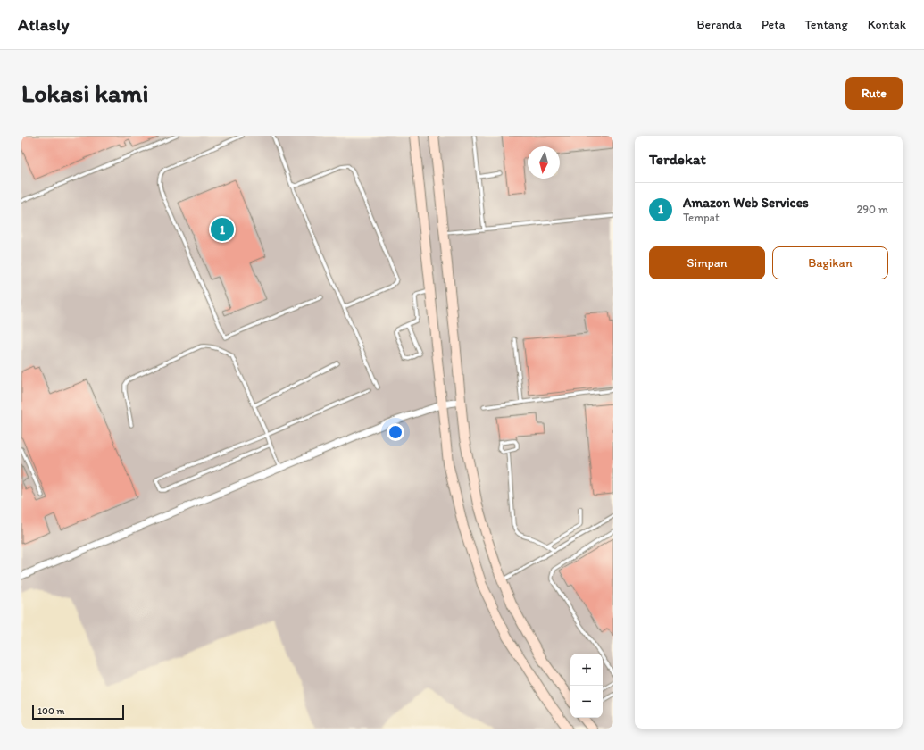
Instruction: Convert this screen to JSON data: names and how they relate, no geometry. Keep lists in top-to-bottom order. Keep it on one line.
{"scale_bar":"100 m","north":"bottom","page":{"header":"Atlasly","nav":["Beranda","Peta","Tentang","Kontak"],"buttons":["Rute",["Simpan","Bagikan"]],"title":"Lokasi kami","heading":"Terdekat","list":[{"mark":"1","name":"Amazon Web Services","note":"Tempat","value":"290 m"}],"pins":"1","map_buttons":["+","−"],"scale":"100 m"}}
